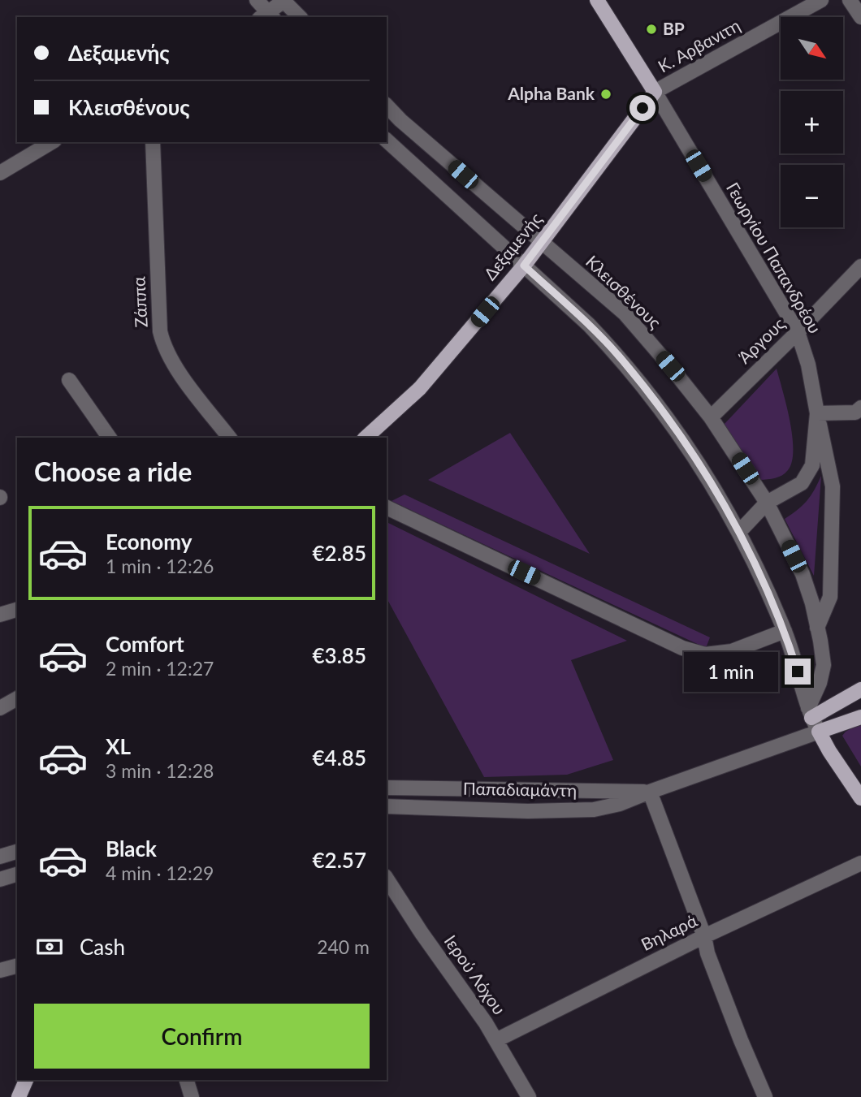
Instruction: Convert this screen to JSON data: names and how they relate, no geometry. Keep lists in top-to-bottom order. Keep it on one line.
{"streets":{"main road":["Δεξαμενής","Γεωργίου Παπανδρέου","Παπαδιαμάντη"],"street":["Κ. Αρβανιτη","Κλεισθένους","Ζάππα","Άργους","Βηλαρά","Ιερού Λόχου"]},"crossings":[["Κ. Αρβανιτη","Δεξαμενής"],["Κ. Αρβανιτη","Γεωργίου Παπανδρέου"],["Δεξαμενής","Γεωργίου Παπανδρέου"],["Δεξαμενής","Κλεισθένους"],["Γεωργίου Παπανδρέου","Κλεισθένους"],["Γεωργίου Παπανδρέου","Άργους"],["Κλεισθένους","Άργους"],["Βηλαρά","Ιερού Λόχου"]],"places":["BP","Alpha Bank"],"north":"bottom right","page":{"map_buttons":["+","−"],"banner":["Δεξαμενής","Κλεισθένους"],"heading":"Choose a ride","list":[{"name":"Economy","note":"1 min · 12:26","value":"€2.85"},{"name":"Comfort","note":"2 min · 12:27","value":"€3.85"},{"name":"XL","note":"3 min · 12:28","value":"€4.85"},{"name":"Black","note":"4 min · 12:29","value":"€2.57"}],"bubble":"1 min","pay":["Cash","240 m"],"buttons":"Confirm"}}
